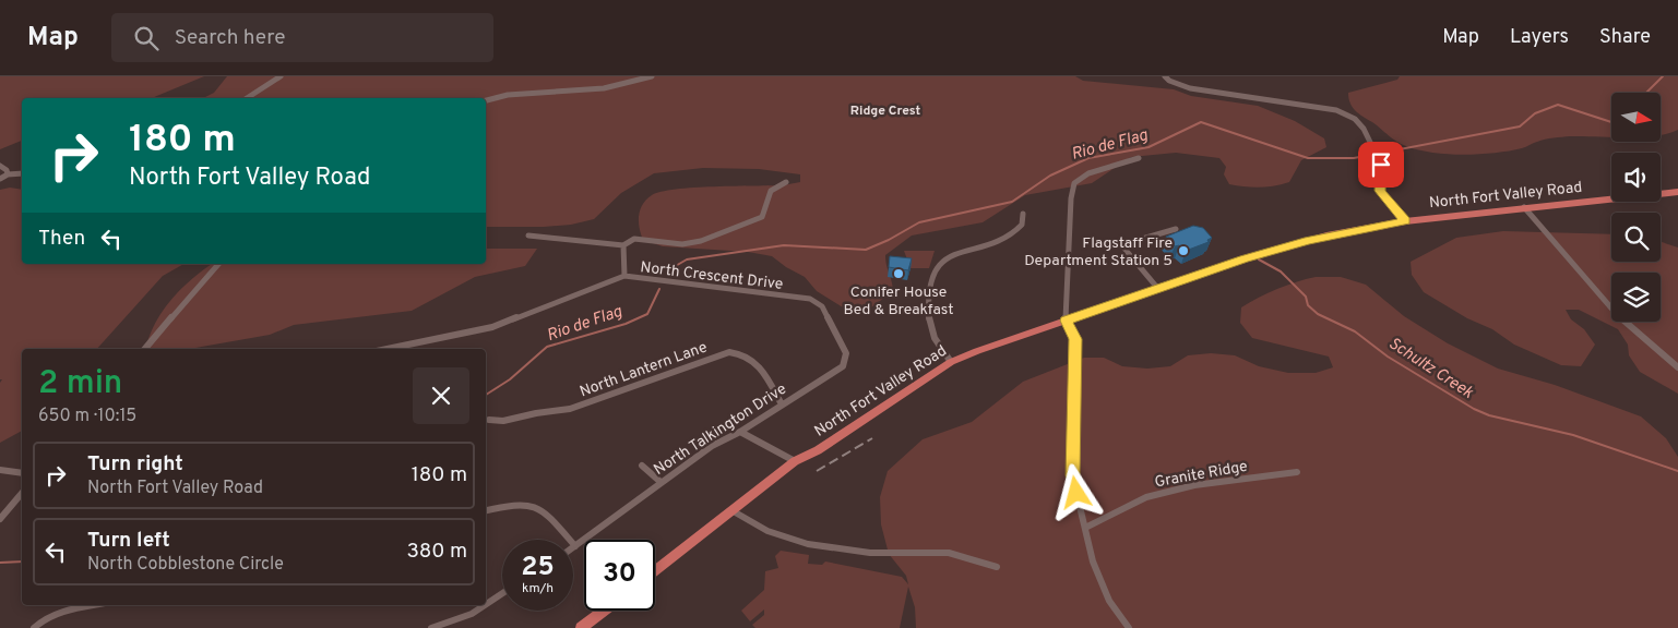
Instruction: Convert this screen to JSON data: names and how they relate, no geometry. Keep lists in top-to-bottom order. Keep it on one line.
{"streets":{"main road":["North Fort Valley Road"],"street":["North Crescent Drive","North Lantern Lane","North Talkington Drive","Granite Ridge"]},"crossings":[["North Crescent Drive","North Talkington Drive"],["North Lantern Lane","North Talkington Drive"]],"districts":["Ridge Crest"],"water":["Rio de Flag","Schultz Creek"],"places":["Flagstaff Fire Department Station 5","Conifer House Bed & Breakfast"],"north":"right","page":{"header":"Map","search":"Search here","nav":["Map","Layers","Share"],"turn":["180 m","North Fort Valley Road"],"then":"Then","heading":["2 min","650 m · 10:15"],"list":[{"name":"Turn right","note":"North Fort Valley Road","value":"180 m"},{"name":"Turn left","note":"North Cobblestone Circle","value":"380 m"}],"speed":"25 km/h","limit":"30"}}
